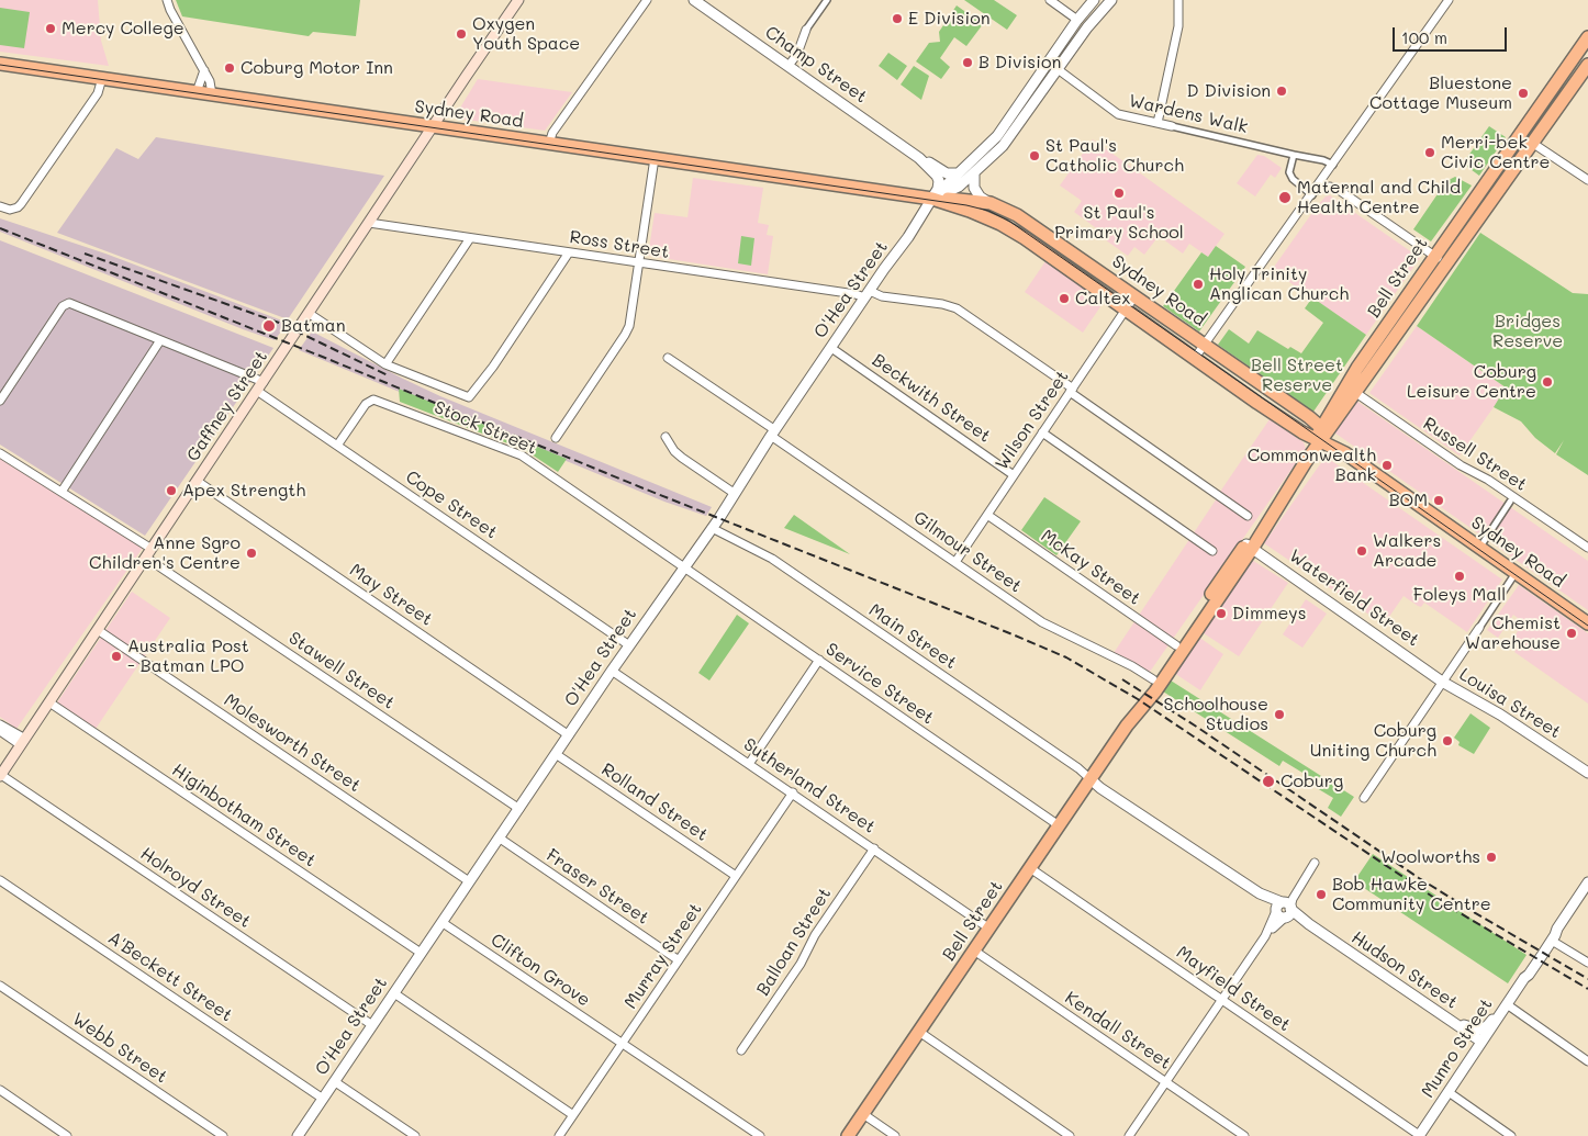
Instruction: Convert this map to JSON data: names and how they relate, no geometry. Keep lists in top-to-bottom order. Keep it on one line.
{"streets":{"highway":["Sydney Road","Bell Street"],"main road":["Gaffney Street"],"street":["Champ Street","Wardens Walk","Ross Street","O'Hea Street","Beckwith Street","Wilson Street","Stock Street","Russell Street","Cope Street","Gilmour Street","McKay Street","May Street","Waterfield Street","Main Street","Stawell Street","Service Street","Louisa Street","Molesworth Street","Sutherland Street","Rolland Street","Higinbotham Street","Fraser Street","Holroyd Street","Balloan Street","Murray Street","Clifton Grove","Hudson Street","A'Beckett Street","Mayfield Street","Kendall Street","Webb Street","Munro Street"]},"crossings":[["Champ Street","Sydney Road"],["Champ Street","O'Hea Street"],["Sydney Road","Bell Street"],["Sydney Road","O'Hea Street"],["Sydney Road","Gaffney Street"],["Sydney Road","Wilson Street"],["Ross Street","O'Hea Street"],["Ross Street","Gaffney Street"],["Ross Street","Wilson Street"],["Bell Street","Russell Street"],["Bell Street","Gilmour Street"],["Bell Street","McKay Street"],["Bell Street","Waterfield Street"],["Bell Street","Main Street"],["Bell Street","Service Street"],["Bell Street","Sutherland Street"],["Bell Street","Hudson Street"],["Bell Street","Mayfield Street"],["Bell Street","Kendall Street"],["O'Hea Street","Beckwith Street"],["O'Hea Street","Stock Street"],["O'Hea Street","Cope Street"],["O'Hea Street","Gilmour Street"],["O'Hea Street","May Street"],["O'Hea Street","Main Street"],["O'Hea Street","Stawell Street"],["O'Hea Street","Service Street"],["O'Hea Street","Molesworth Street"],["O'Hea Street","Sutherland Street"],["O'Hea Street","Rolland Street"],["O'Hea Street","Higinbotham Street"],["O'Hea Street","Fraser Street"],["O'Hea Street","Holroyd Street"],["O'Hea Street","Clifton Grove"],["O'Hea Street","A'Beckett Street"],["Beckwith Street","Wilson Street"],["Gaffney Street","Cope Street"],["Gaffney Street","May Street"],["Gaffney Street","Stawell Street"],["Gaffney Street","Molesworth Street"],["Gaffney Street","Higinbotham Street"],["Gaffney Street","Holroyd Street"],["Wilson Street","Gilmour Street"],["Wilson Street","McKay Street"],["Stock Street","Cope Street"],["Stock Street","Service Street"],["Waterfield Street","Louisa Street"],["Main Street","Hudson Street"],["Sutherland Street","Balloan Street"],["Sutherland Street","Murray Street"],["Rolland Street","Murray Street"],["Fraser Street","Murray Street"],["Murray Street","Clifton Grove"],["Hudson Street","Munro Street"],["Mayfield Street","Munro Street"]],"parks":["Bridges Reserve","Bell Street Reserve"],"places":["E Division","Mercy College","Oxygen Youth Space","B Division","Coburg Motor Inn","D Division","Bluestone Cottage Museum","Merri-bek Civic Centre","St Paul's Catholic Church","St Paul's Primary School","Maternal and Child Health Centre","Holy Trinity Anglican Church","Caltex","Batman","Coburg Leisure Centre","Commonwealth Bank","Apex Strength","BOM","Walkers Arcade","Anne Sgro Children's Centre","Foleys Mall","Dimmeys","Chemist Warehouse","Australia Post - Batman LPO","Schoolhouse Studios","Coburg Uniting Church","Coburg","Woolworths","Bob Hawke Community Centre"],"scale_bar":"100 m"}
